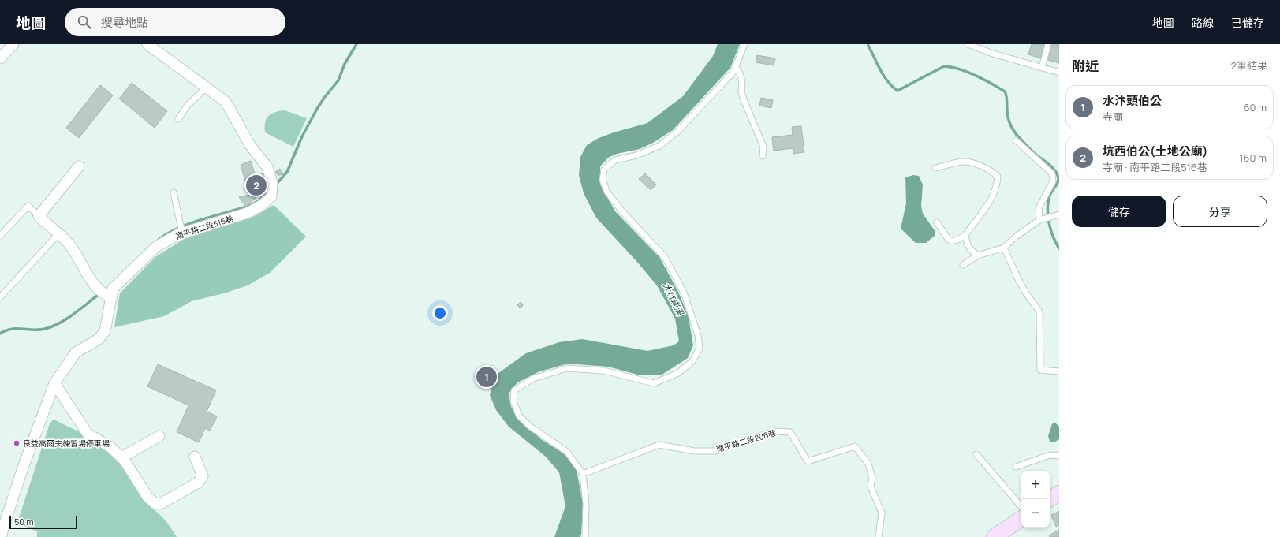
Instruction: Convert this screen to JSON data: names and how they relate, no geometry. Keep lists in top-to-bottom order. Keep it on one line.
{"streets":{"street":["南平路二段516巷"],"lane":["南平路二段206巷"]},"water":["大坑崁溪"],"places":["良益高爾夫練習場停車場"],"scale_bar":"50 m","page":{"header":"地圖","search":"搜尋地點","nav":["地圖","路線","已儲存"],"heading":["附近","2筆結果"],"list":[{"mark":"1","name":"水汴頭伯公","note":"寺廟","value":"60 m"},{"mark":"2","name":"坑西伯公(土地公廟)","note":"寺廟 · 南平路二段516巷","value":"160 m"}],"pins":["2","1"],"buttons":["儲存","分享"],"map_buttons":["+","−"],"scale":"50 m"}}
